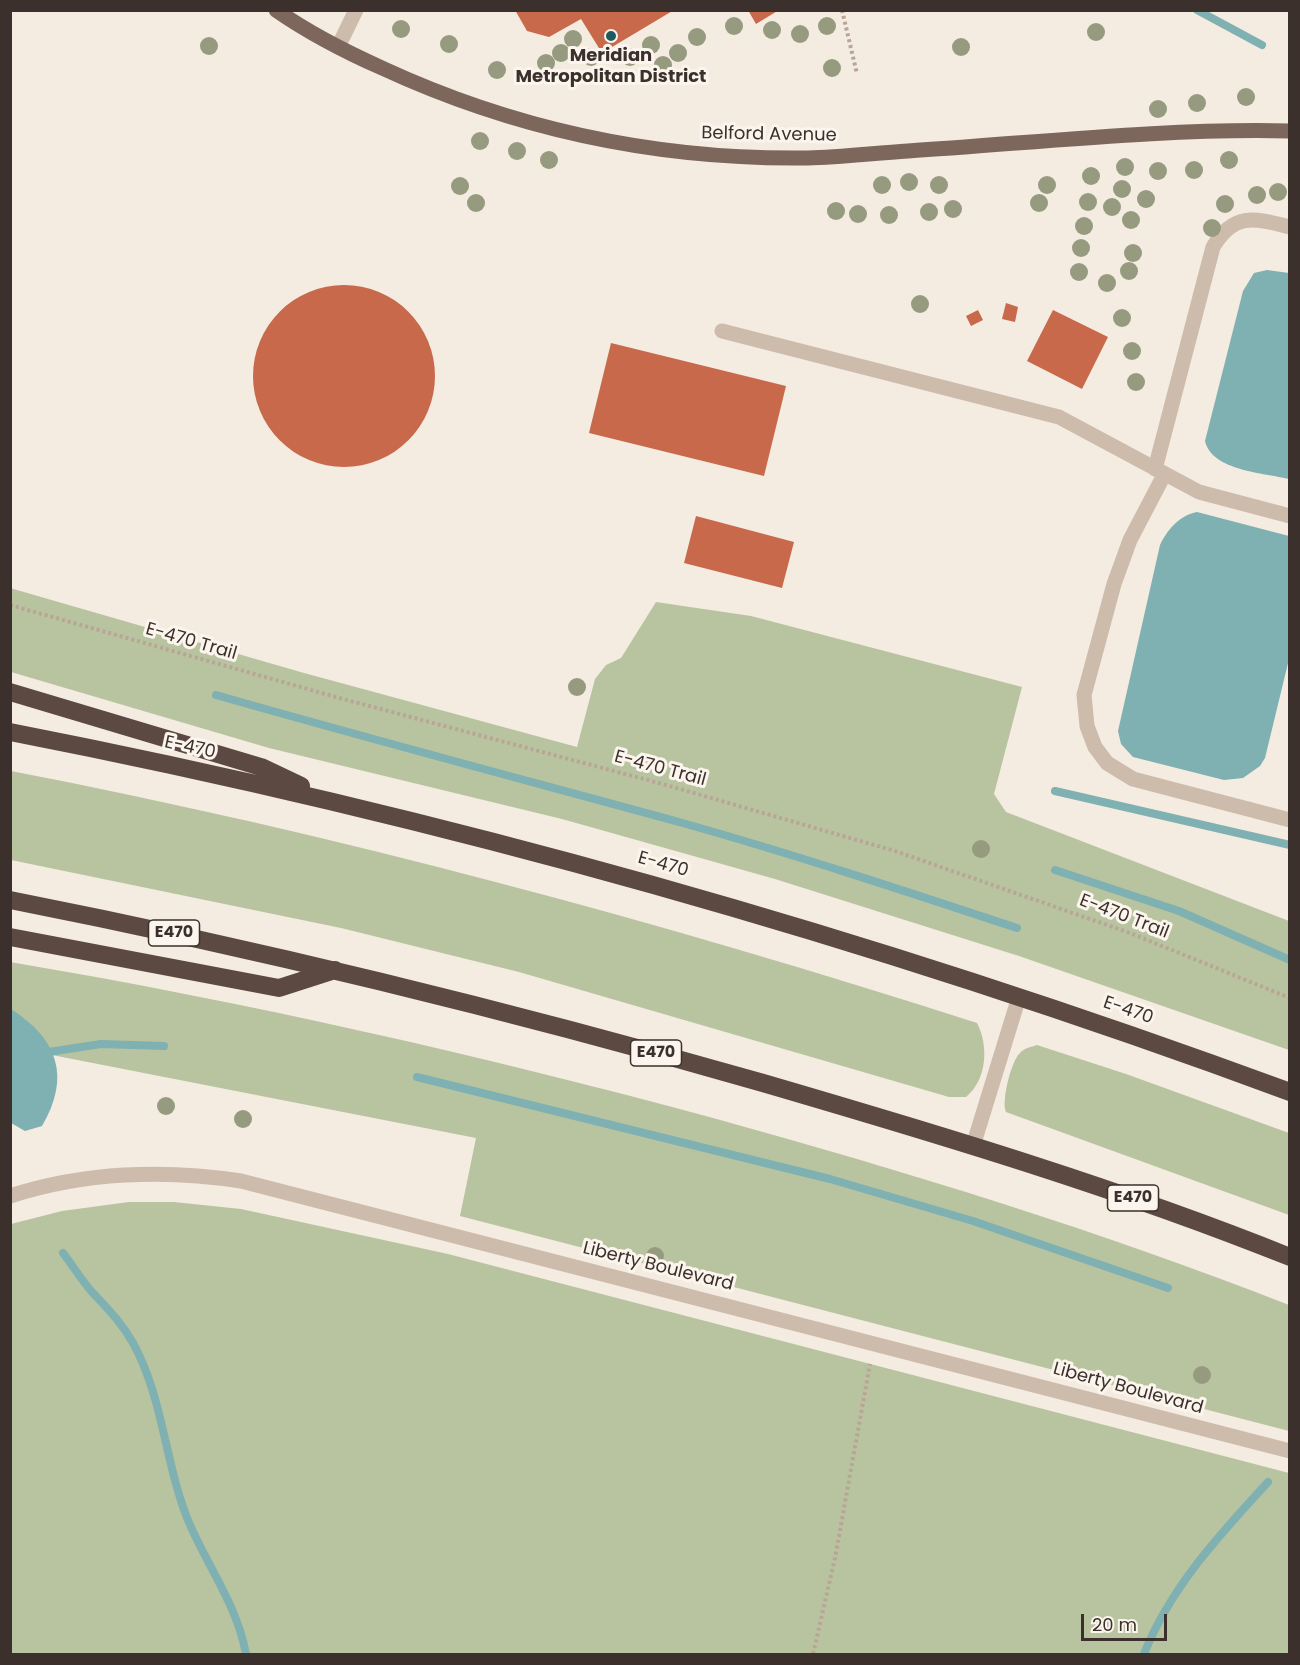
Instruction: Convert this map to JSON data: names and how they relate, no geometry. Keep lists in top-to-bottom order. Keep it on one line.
{"streets":{"highway":["E-470","E470"],"main road":["Belford Avenue"],"street":["Liberty Boulevard"],"path":["E-470 Trail"]},"places":["Meridian Metropolitan District"],"scale_bar":"20 m"}
